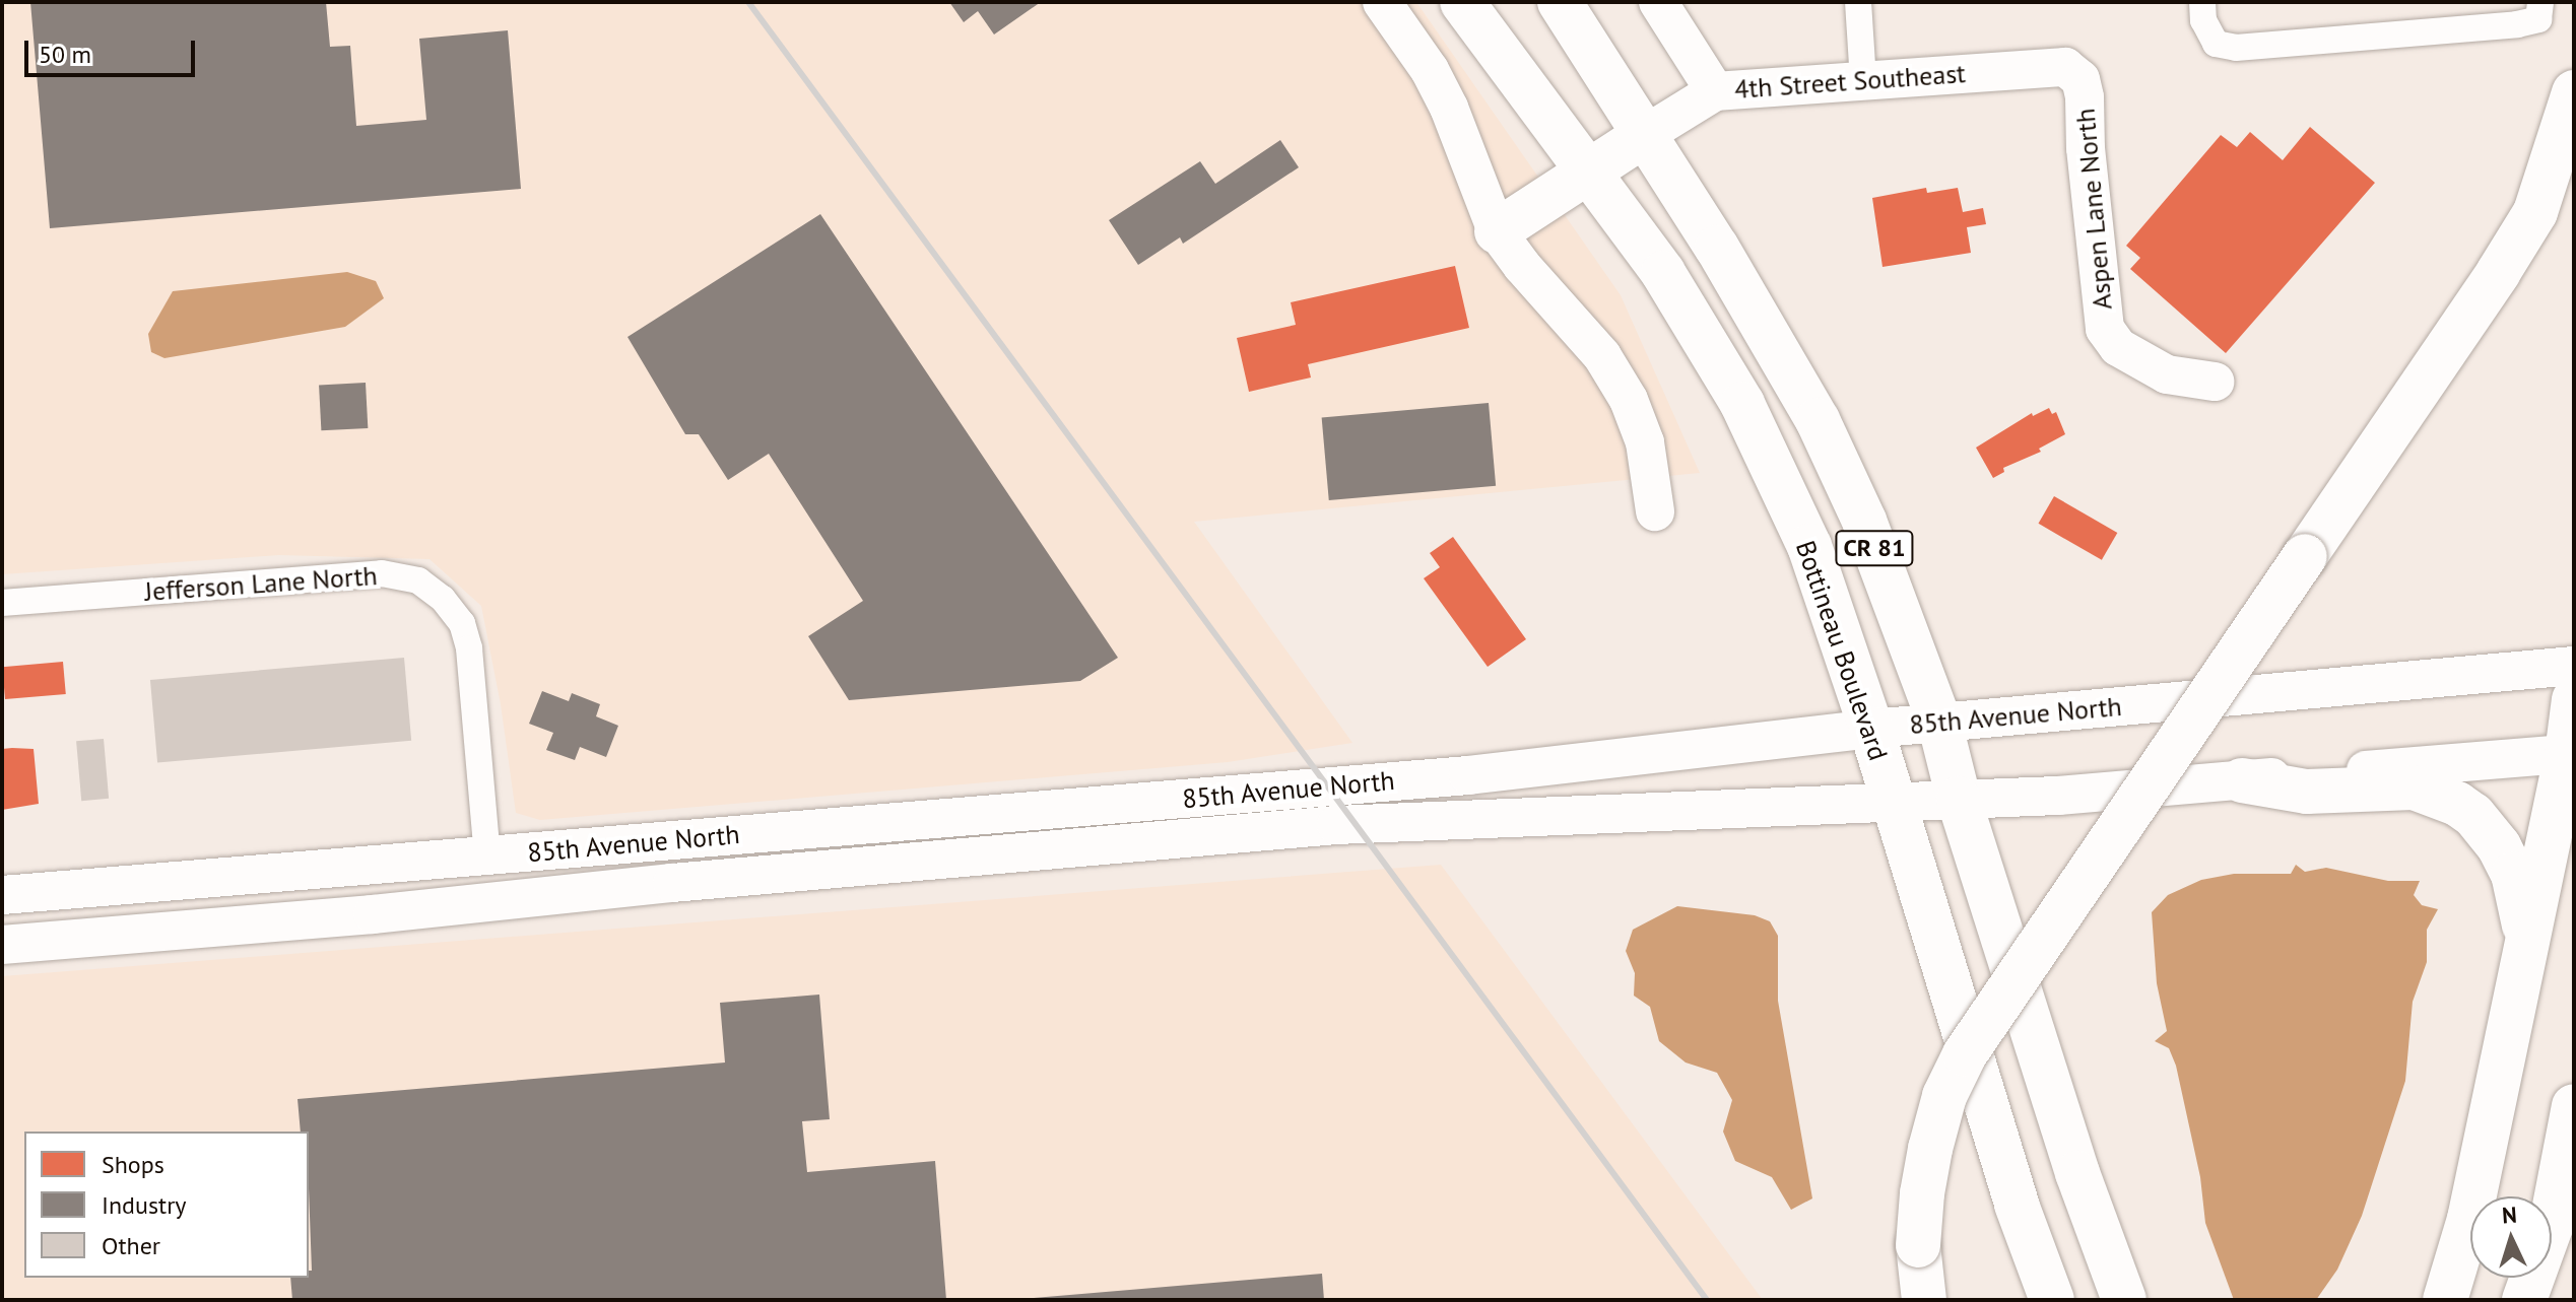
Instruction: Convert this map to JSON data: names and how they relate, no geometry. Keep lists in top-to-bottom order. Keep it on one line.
{"streets":{"highway":["CR 81","Bottineau Boulevard"],"main road":["4th Street Southeast","Aspen Lane North","85th Avenue North"],"street":["Jefferson Lane North"]},"crossings":[["4th Street Southeast","Aspen Lane North"],["4th Street Southeast","CR 81"],["CR 81","85th Avenue North"],["Jefferson Lane North","85th Avenue North"],["Bottineau Boulevard","85th Avenue North"]],"legend":["Shops","Industry","Other"],"scale_bar":"50 m","north":"top"}
